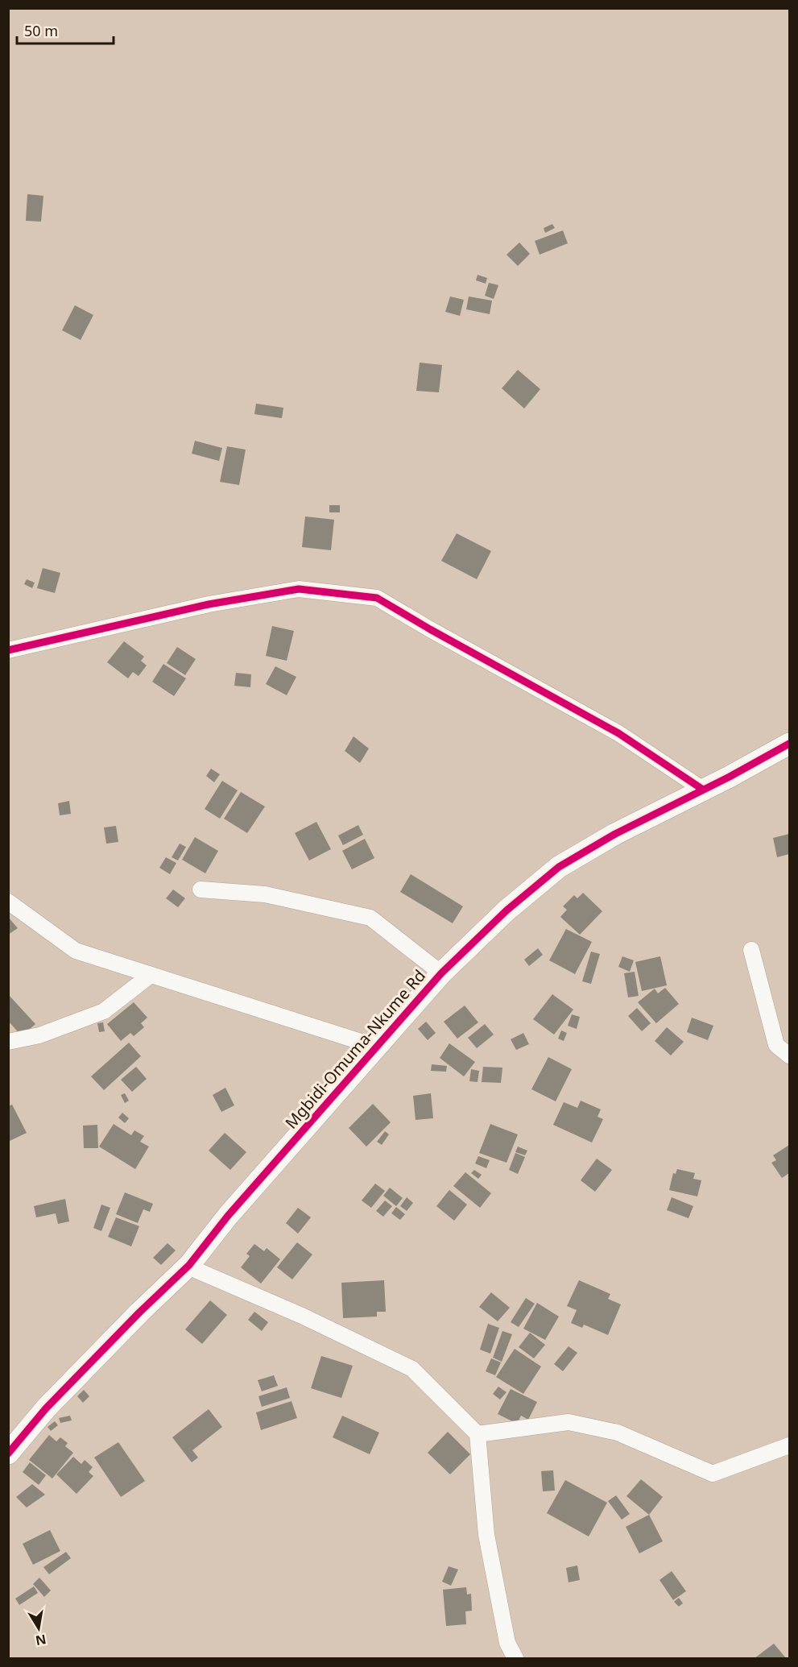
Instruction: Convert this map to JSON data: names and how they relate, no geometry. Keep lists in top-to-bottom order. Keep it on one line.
{"streets":{"street":["Mgbidi-Omuma-Nkume Rd"]},"scale_bar":"50 m","north":"bottom"}
